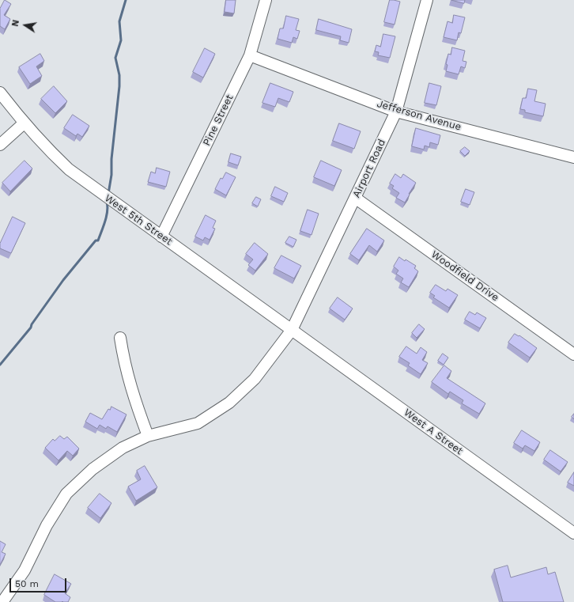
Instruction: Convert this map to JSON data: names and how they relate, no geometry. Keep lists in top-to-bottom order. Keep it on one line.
{"streets":{"street":["Jefferson Avenue","Pine Street","Airport Road","West 5th Street","Woodfield Drive","West A Street"]},"crossings":[["Jefferson Avenue","Pine Street"],["Jefferson Avenue","Airport Road"],["Pine Street","West 5th Street"],["Airport Road","West 5th Street"],["Airport Road","Woodfield Drive"],["Airport Road","West A Street"],["West 5th Street","West A Street"]],"scale_bar":"50 m","north":"left"}
